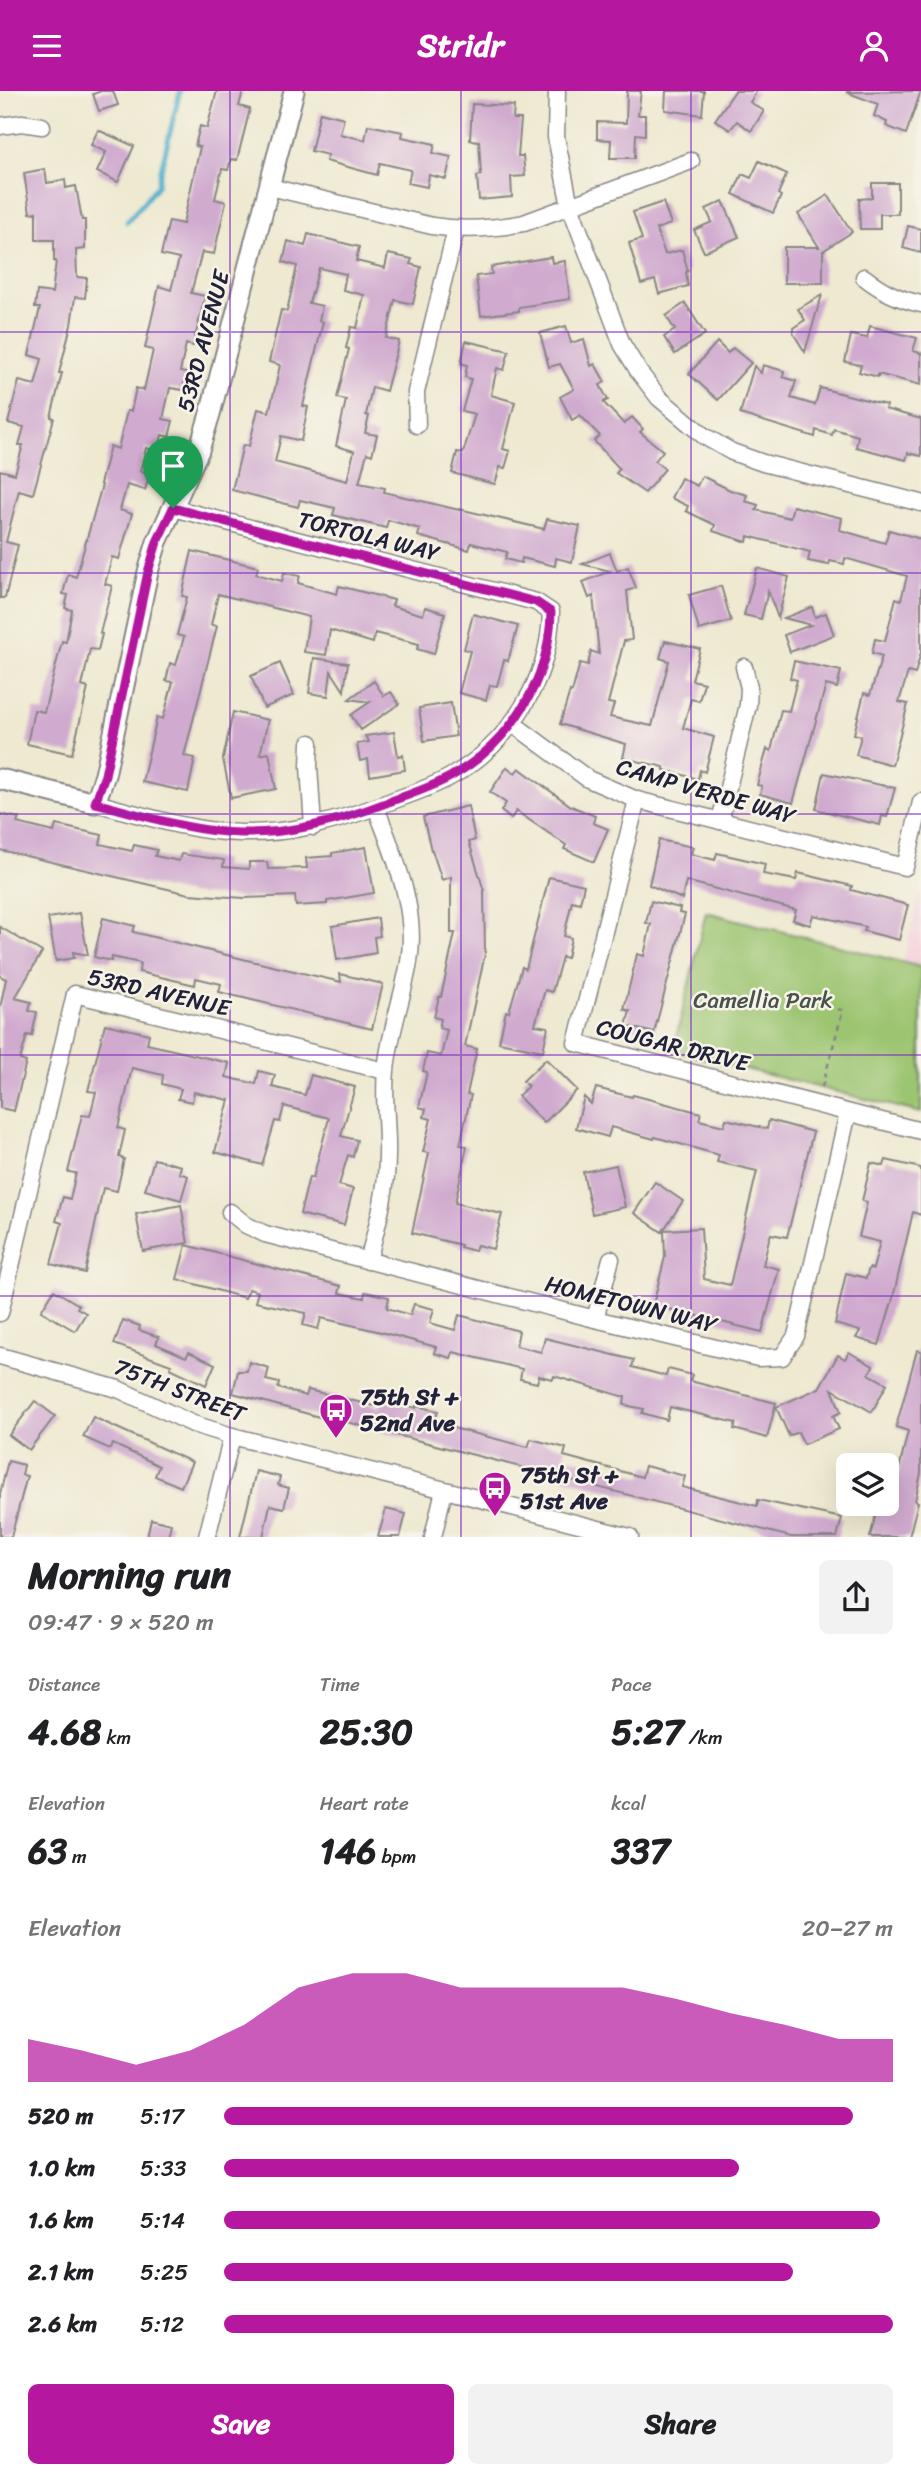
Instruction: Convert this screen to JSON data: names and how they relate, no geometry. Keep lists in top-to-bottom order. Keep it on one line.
{"streets":{"street":["53RD AVENUE","TORTOLA WAY","CAMP VERDE WAY","COUGAR DRIVE","HOMETOWN WAY","75TH STREET"]},"crossings":[["53RD AVENUE","TORTOLA WAY"],["TORTOLA WAY","CAMP VERDE WAY"],["CAMP VERDE WAY","COUGAR DRIVE"],["COUGAR DRIVE","HOMETOWN WAY"]],"parks":["Camellia Park"],"places":{"bus stop":["75th St + 52nd Ave","75th St + 51st Ave"]},"page":{"header":"Stridr","heading":["Morning run","09:47 · 9 × 520 m"],"stats":[["Distance","4.68 km"],["Time","25:30"],["Pace","5:27 /km"],["Elevation","63 m"],["Heart rate","146 bpm"],["kcal","337"]],"chart":["Elevation","20–27 m"],"list":[{"name":"520 m","note":"5:17"},{"name":"1.0 km","note":"5:33"},{"name":"1.6 km","note":"5:14"},{"name":"2.1 km","note":"5:25"},{"name":"2.6 km","note":"5:12"}],"buttons":["Save","Share"]}}
